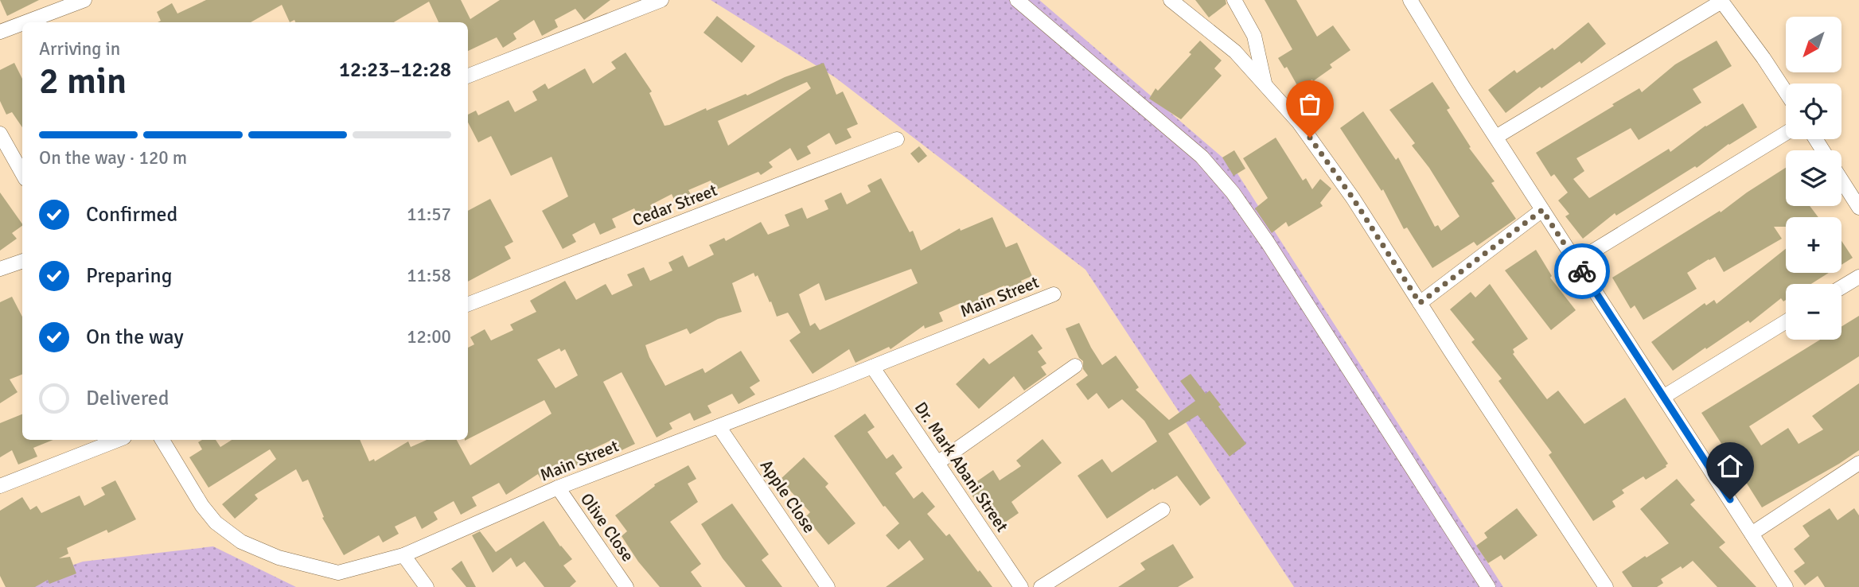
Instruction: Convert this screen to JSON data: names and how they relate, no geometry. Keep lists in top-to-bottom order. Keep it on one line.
{"streets":{"street":["Cedar Street","Main Street","Dr. Mark Abani Street","Apple Close","Olive Close"]},"crossings":[["Main Street","Dr. Mark Abani Street"],["Main Street","Apple Close"],["Main Street","Olive Close"]],"north":"bottom left","page":{"map_buttons":["+","−"],"heading":["2 min","Arriving in","12:23–12:28"],"bar":"On the way · 120 m","list":[["Confirmed","11:57"],["Preparing","11:58"],["On the way","12:00"],"Delivered"]}}
